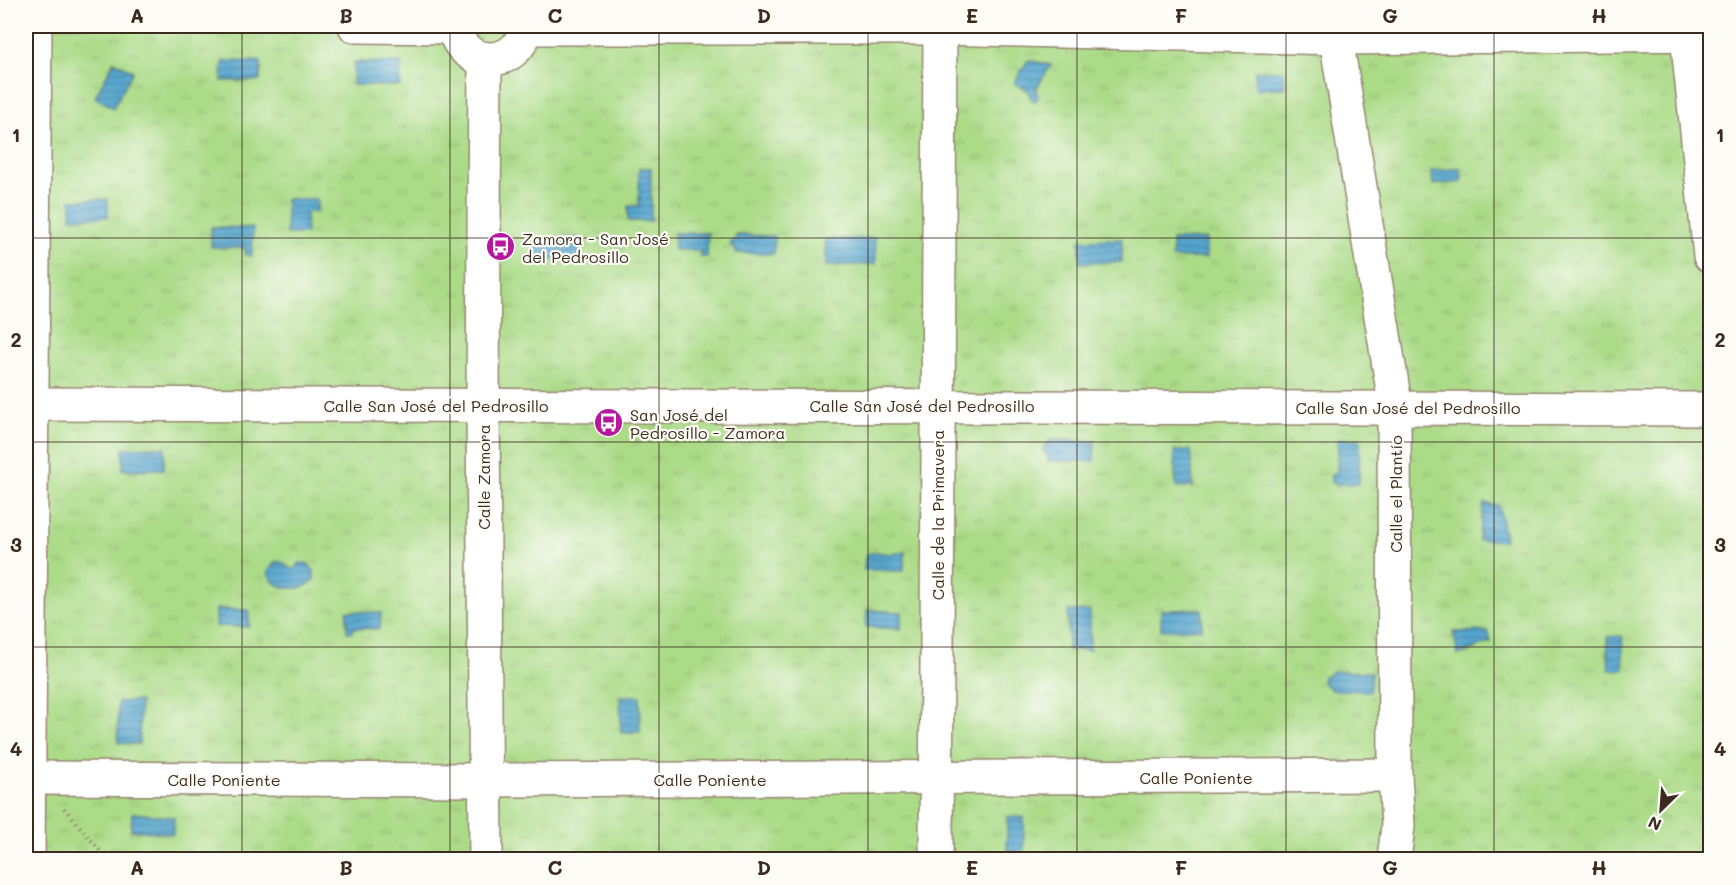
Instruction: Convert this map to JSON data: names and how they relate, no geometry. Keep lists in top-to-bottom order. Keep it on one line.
{"streets":{"street":["Calle San José del Pedrosillo","Calle Zamora","Calle el Plantío","Calle de la Primavera","Calle Poniente"]},"crossings":[["Calle San José del Pedrosillo","Calle Zamora"],["Calle San José del Pedrosillo","Calle el Plantío"],["Calle San José del Pedrosillo","Calle de la Primavera"],["Calle Zamora","Calle Poniente"],["Calle el Plantío","Calle Poniente"],["Calle de la Primavera","Calle Poniente"]],"places":{"bus stop":["Zamora - San José del Pedrosillo","San José del Pedrosillo - Zamora"]},"north":"bottom left","grid":{"columns":["A","B","C","D","E","F","G","H"],"rows":["1","2","3","4"]}}
